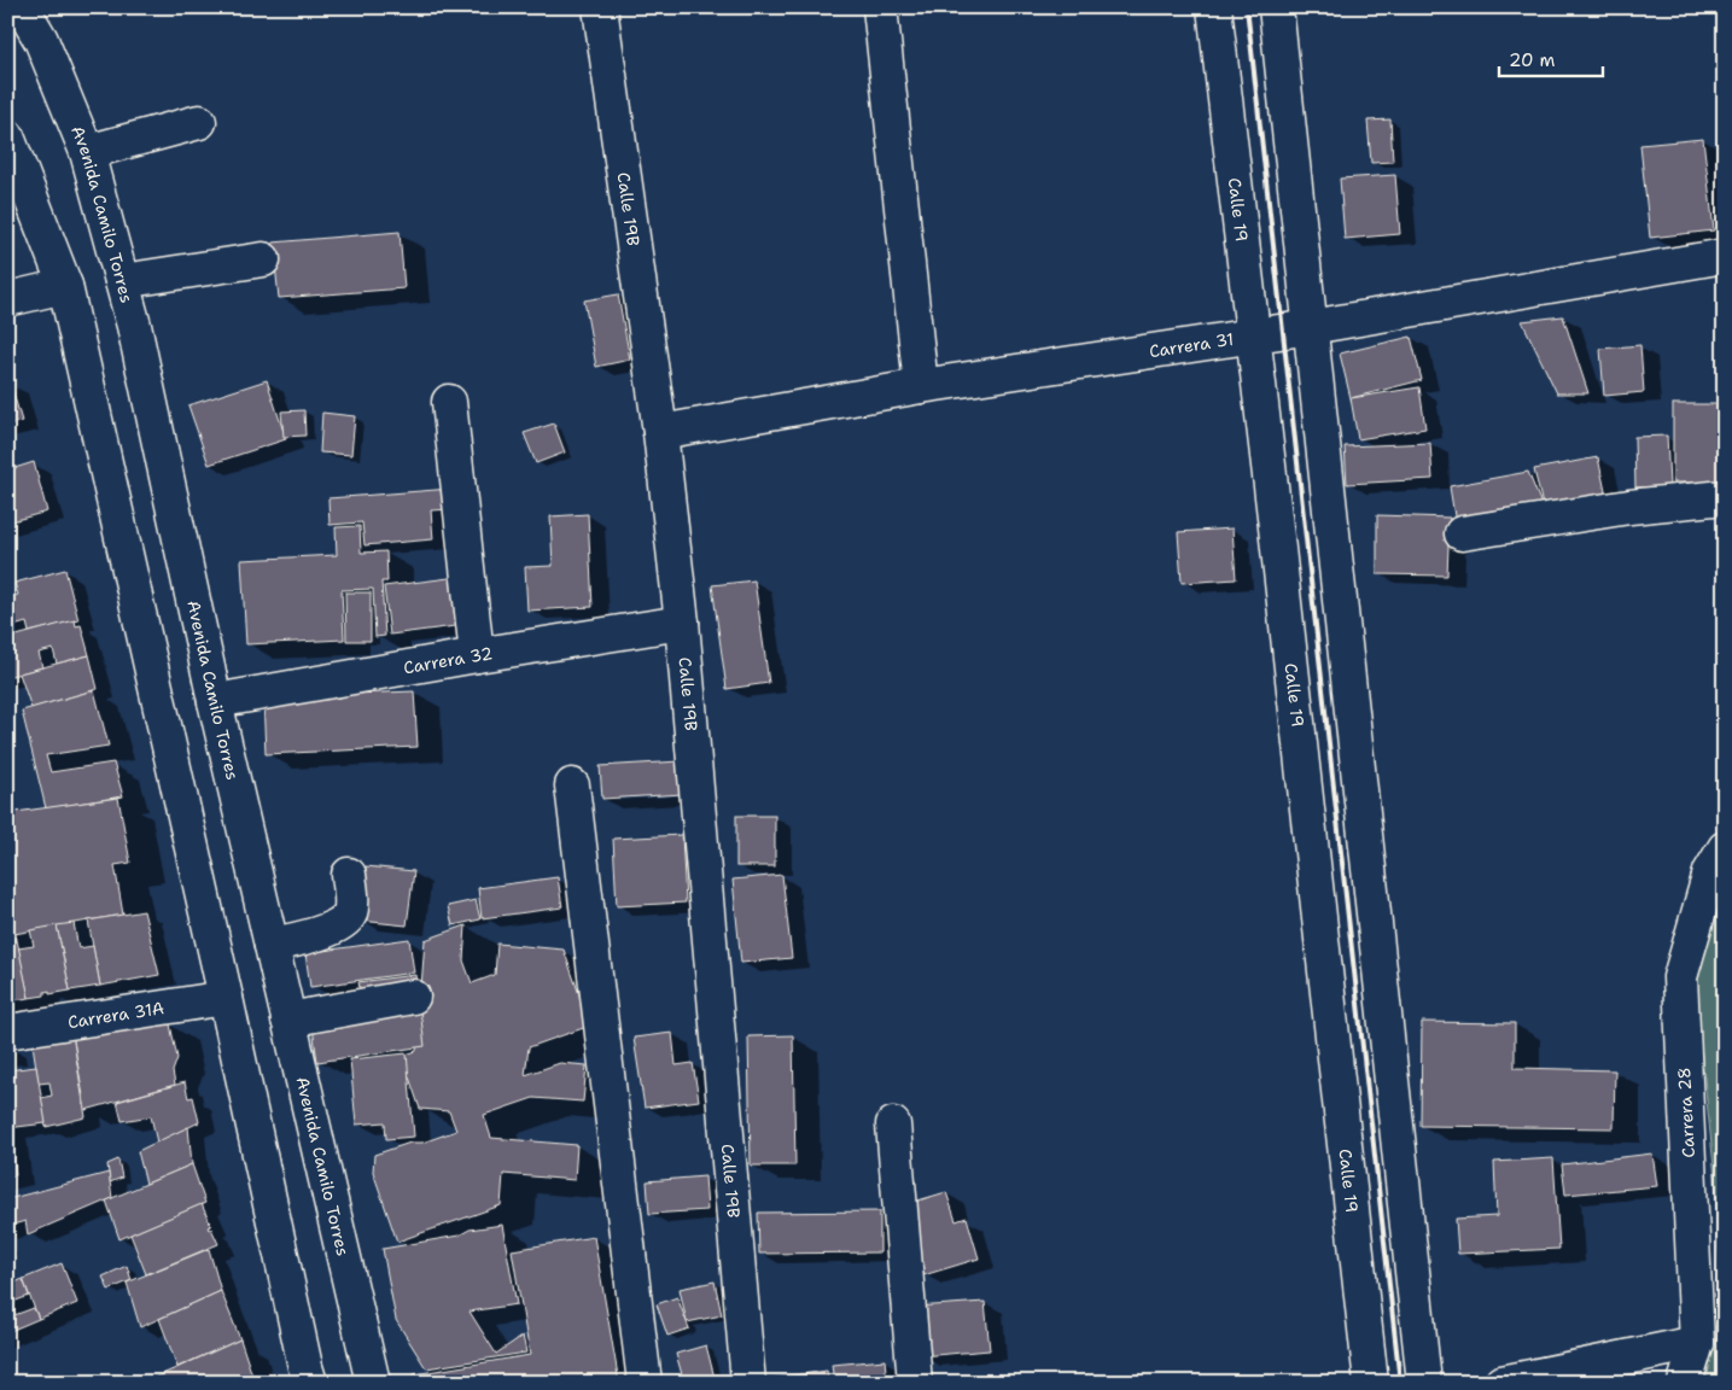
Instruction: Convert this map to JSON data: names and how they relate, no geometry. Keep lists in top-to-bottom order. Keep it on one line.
{"streets":{"street":["Calle 19B","Calle 19","Avenida Camilo Torres","Carrera 31","Carrera 32","Carrera 31A","Carrera 28"]},"crossings":[["Calle 19B","Carrera 31"],["Calle 19B","Carrera 32"],["Calle 19","Carrera 31"],["Avenida Camilo Torres","Carrera 32"]],"scale_bar":"20 m"}
